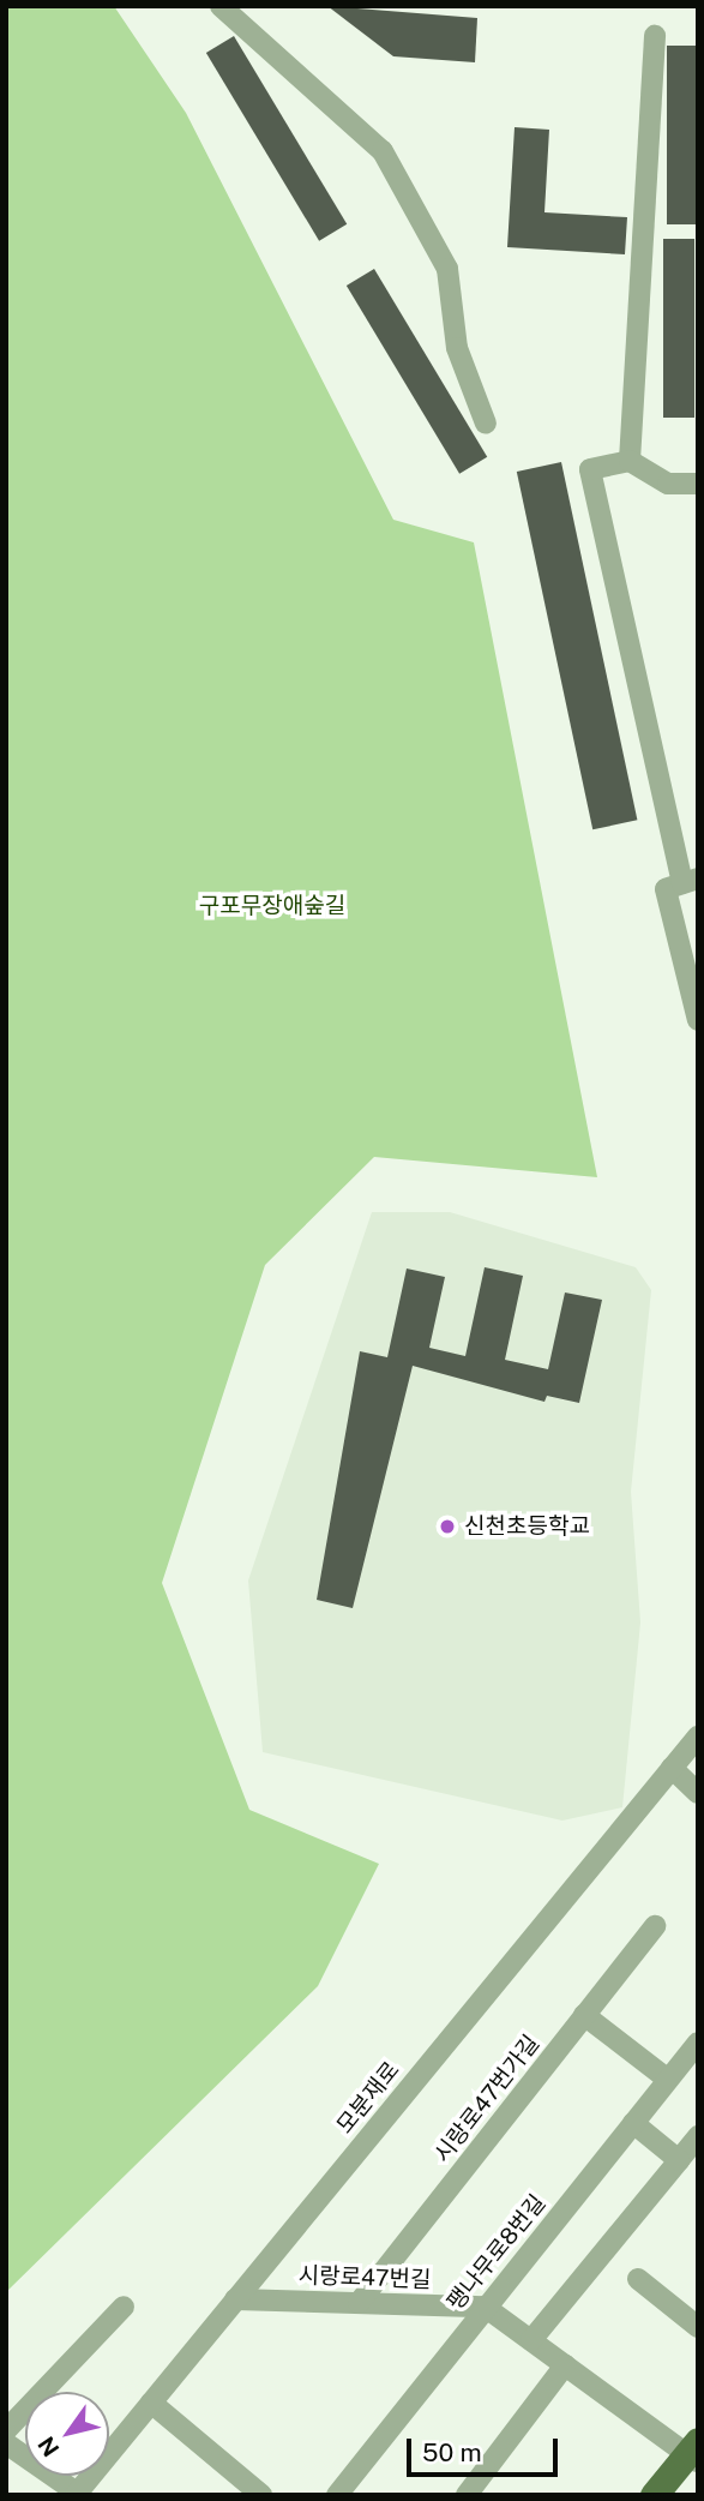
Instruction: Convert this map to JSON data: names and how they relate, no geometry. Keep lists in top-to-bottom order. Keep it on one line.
{"streets":{"street":["모분재로","시랑로47번가길","팽나무로8번길","시랑로47번길"]},"crossings":[["모분재로","시랑로47번길"],["시랑로47번가길","시랑로47번길"],["팽나무로8번길","시랑로47번길"]],"parks":["구포무장애숲길"],"places":["신천초등학교"],"scale_bar":"50 m","north":"bottom left"}
